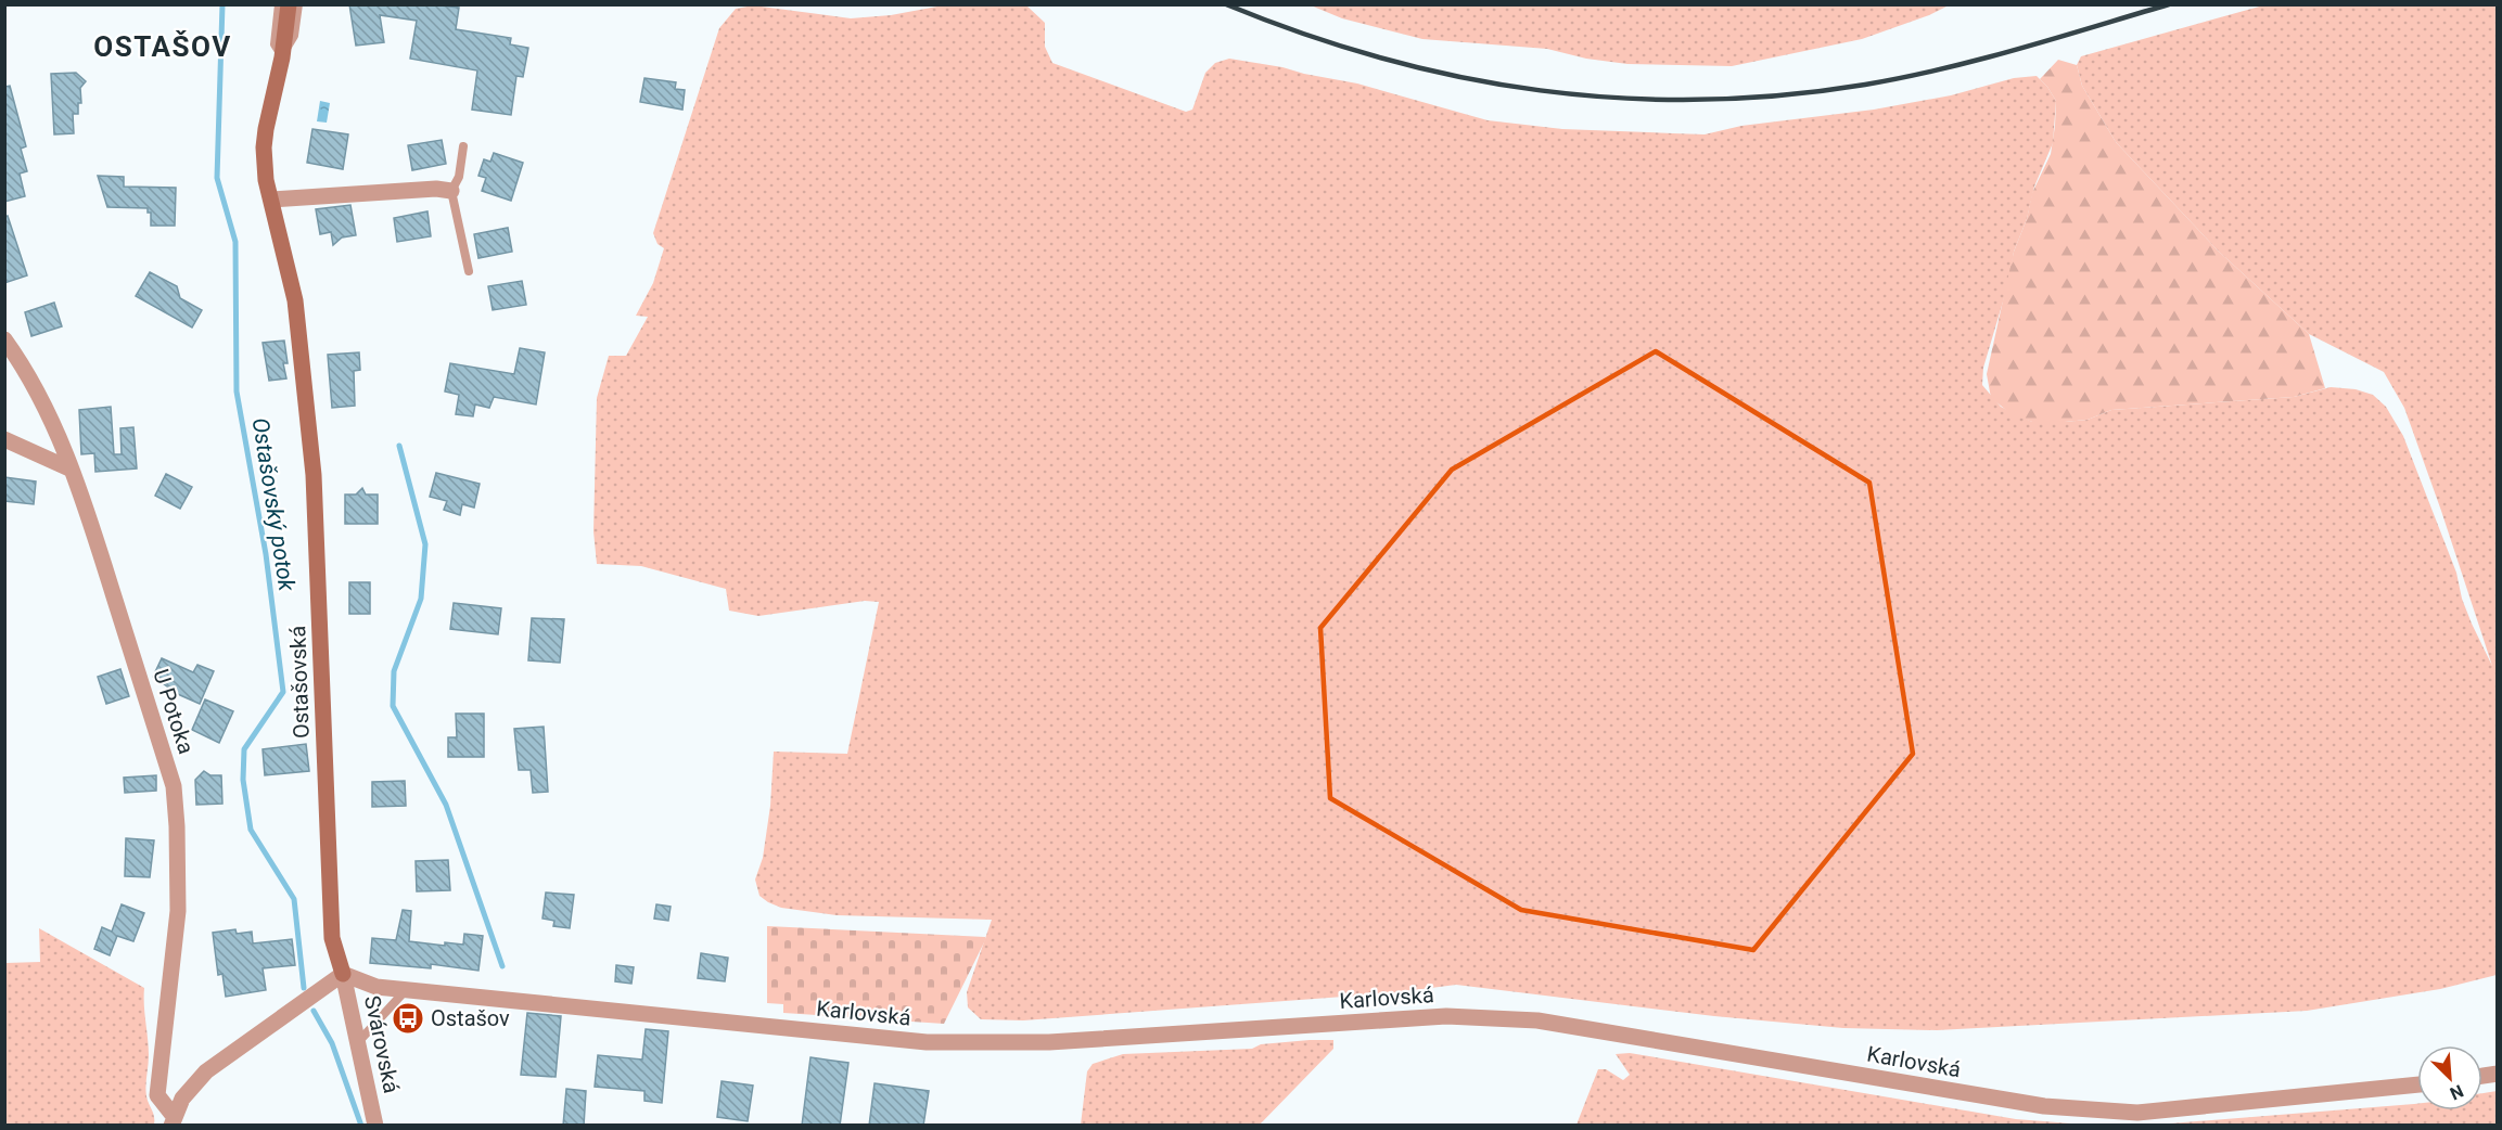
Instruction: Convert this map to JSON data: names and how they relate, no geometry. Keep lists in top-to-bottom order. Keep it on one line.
{"streets":{"street":["Ostašovská","U Potoka","Karlovská","Svárovská"]},"crossings":[["Ostašovská","Karlovská"],["Ostašovská","Svárovská"],["Karlovská","Svárovská"]],"districts":["OSTAŠOV"],"water":["Ostašovský potok"],"places":{"bus stop":["Ostašov"]},"north":"bottom right"}
